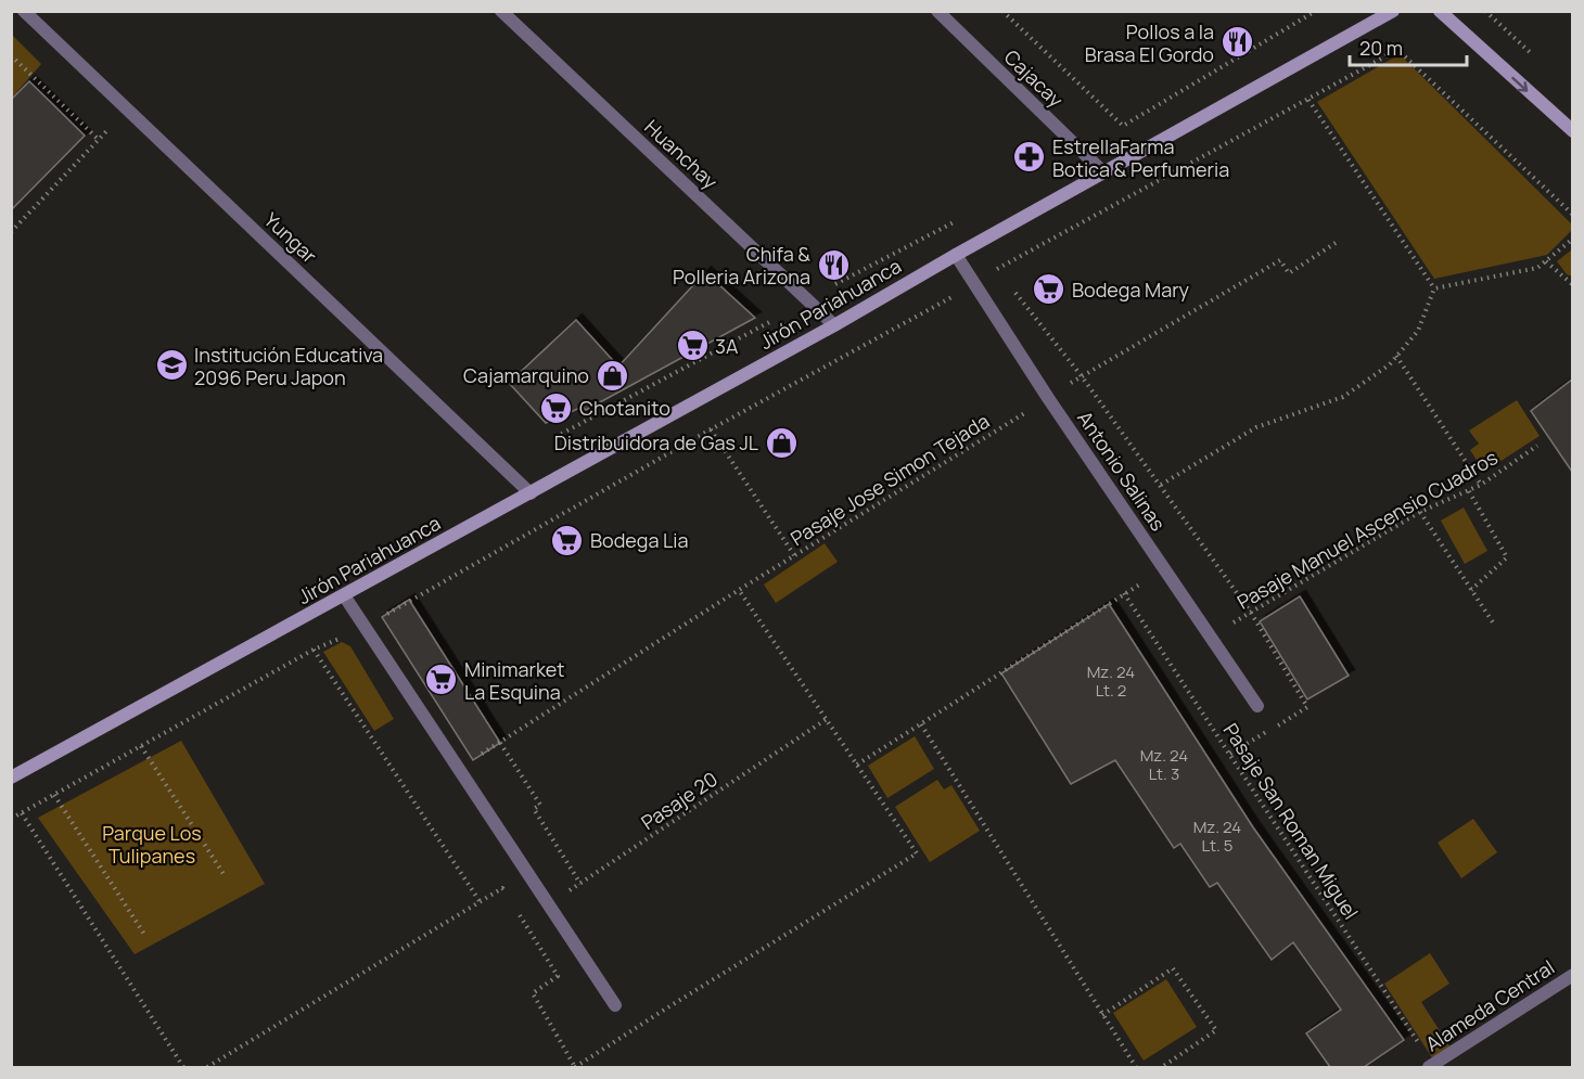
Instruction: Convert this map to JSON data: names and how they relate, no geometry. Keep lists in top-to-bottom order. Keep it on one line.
{"streets":{"street":["Cajacay","Huanchay","Yungar","Jirón Pariahuanca","Antonio Salinas","Alameda Central"],"path":["Pasaje Jose Simon Tejada","Pasaje Manuel Ascensio Cuadros","Pasaje 20","Pasaje San Roman Miguel"]},"crossings":[["Cajacay","Jirón Pariahuanca"],["Huanchay","Jirón Pariahuanca"],["Yungar","Jirón Pariahuanca"],["Jirón Pariahuanca","Antonio Salinas"],["Antonio Salinas","Pasaje Jose Simon Tejada"],["Antonio Salinas","Pasaje Manuel Ascensio Cuadros"],["Pasaje San Roman Miguel","Alameda Central"]],"parks":["Parque Los Tulipanes"],"places":{"restaurant":["Pollos a la Brasa El Gordo","Chifa & Polleria Arizona"],"pharmacy":["EstrellaFarma Botica & Perfumeria"],"supermarket":["Bodega Mary","3A","Chotanito","Bodega Lia","Minimarket La Esquina"],"school or university":["Institución Educativa 2096 Peru Japon"],"shop":["Cajamarquino","Distribuidora de Gas JL"]},"house_numbers":["Mz. 24 Lt. 2","Mz. 24 Lt. 3","Mz. 24 Lt. 5"],"scale_bar":"20 m"}
